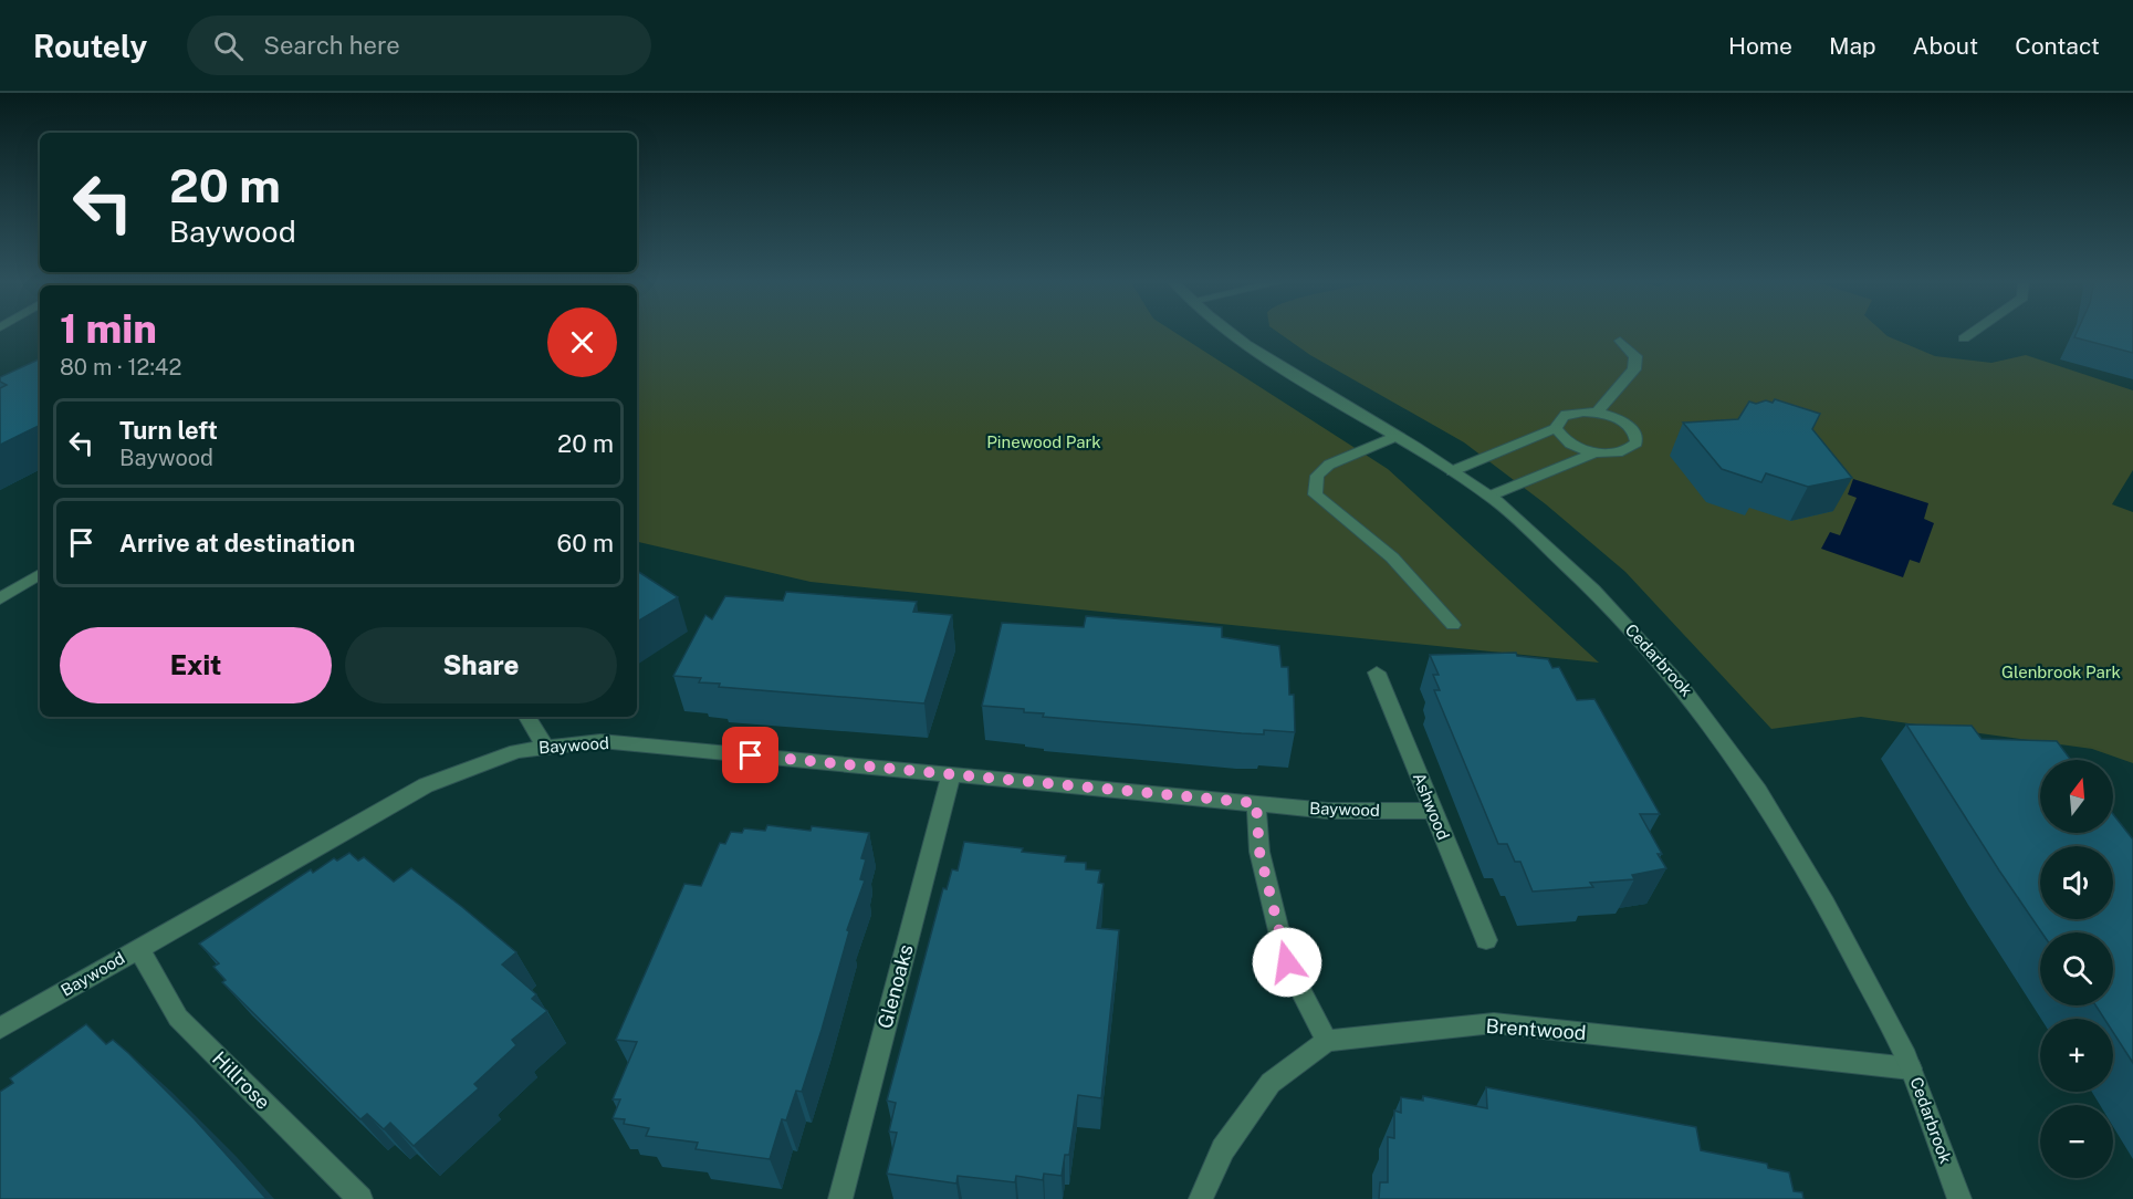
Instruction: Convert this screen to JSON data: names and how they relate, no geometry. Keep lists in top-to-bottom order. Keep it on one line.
{"streets":{"street":["Cedarbrook","Baywood","Ashwood","Glenoaks","Brentwood","Hillrose"]},"crossings":[["Cedarbrook","Brentwood"],["Baywood","Ashwood"],["Baywood","Glenoaks"],["Baywood","Hillrose"]],"parks":["Pinewood Park","Glenbrook Park"],"north":"top","page":{"header":"Routely","search":"Search here","nav":["Home","Map","About","Contact"],"turn":["20 m","Baywood"],"heading":["1 min","80 m · 12:42"],"list":[{"name":"Turn left","note":"Baywood","value":"20 m"},{"name":"Arrive at destination","value":"60 m"}],"buttons":["Exit","Share"],"map_buttons":["+","−"]}}
